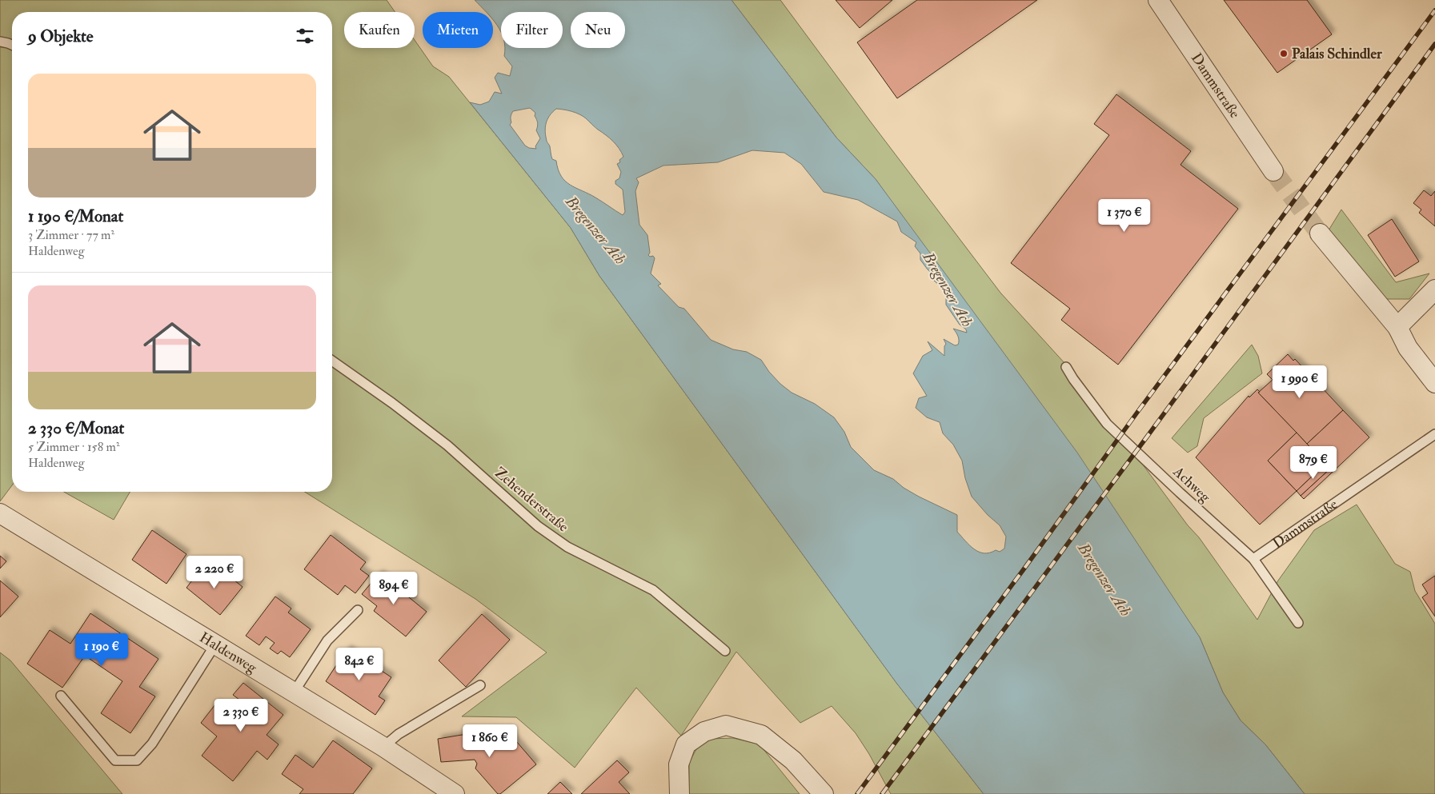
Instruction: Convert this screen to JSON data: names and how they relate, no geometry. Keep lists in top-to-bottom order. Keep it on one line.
{"streets":{"street":["Dammstraße","Haldenweg"],"lane":["Achweg","Zehenderstraße"]},"crossings":[["Dammstraße","Achweg"]],"water":["Bregenzer Ach"],"places":["Palais Schindler"],"page":{"chip":["Kaufen","Mieten","Filter","Neu"],"heading":"9 Objekte","list":[{"name":"1 190 €/Monat","note":"3 Zimmer · 77 m² · Haldenweg"},{"name":"2 330 €/Monat","note":"5 Zimmer · 158 m² · Haldenweg"}],"price":["1 370 €","1 990 €","879 €","2 220 €","894 €","1 190 €","842 €","2 330 €","1 860 €"]}}
